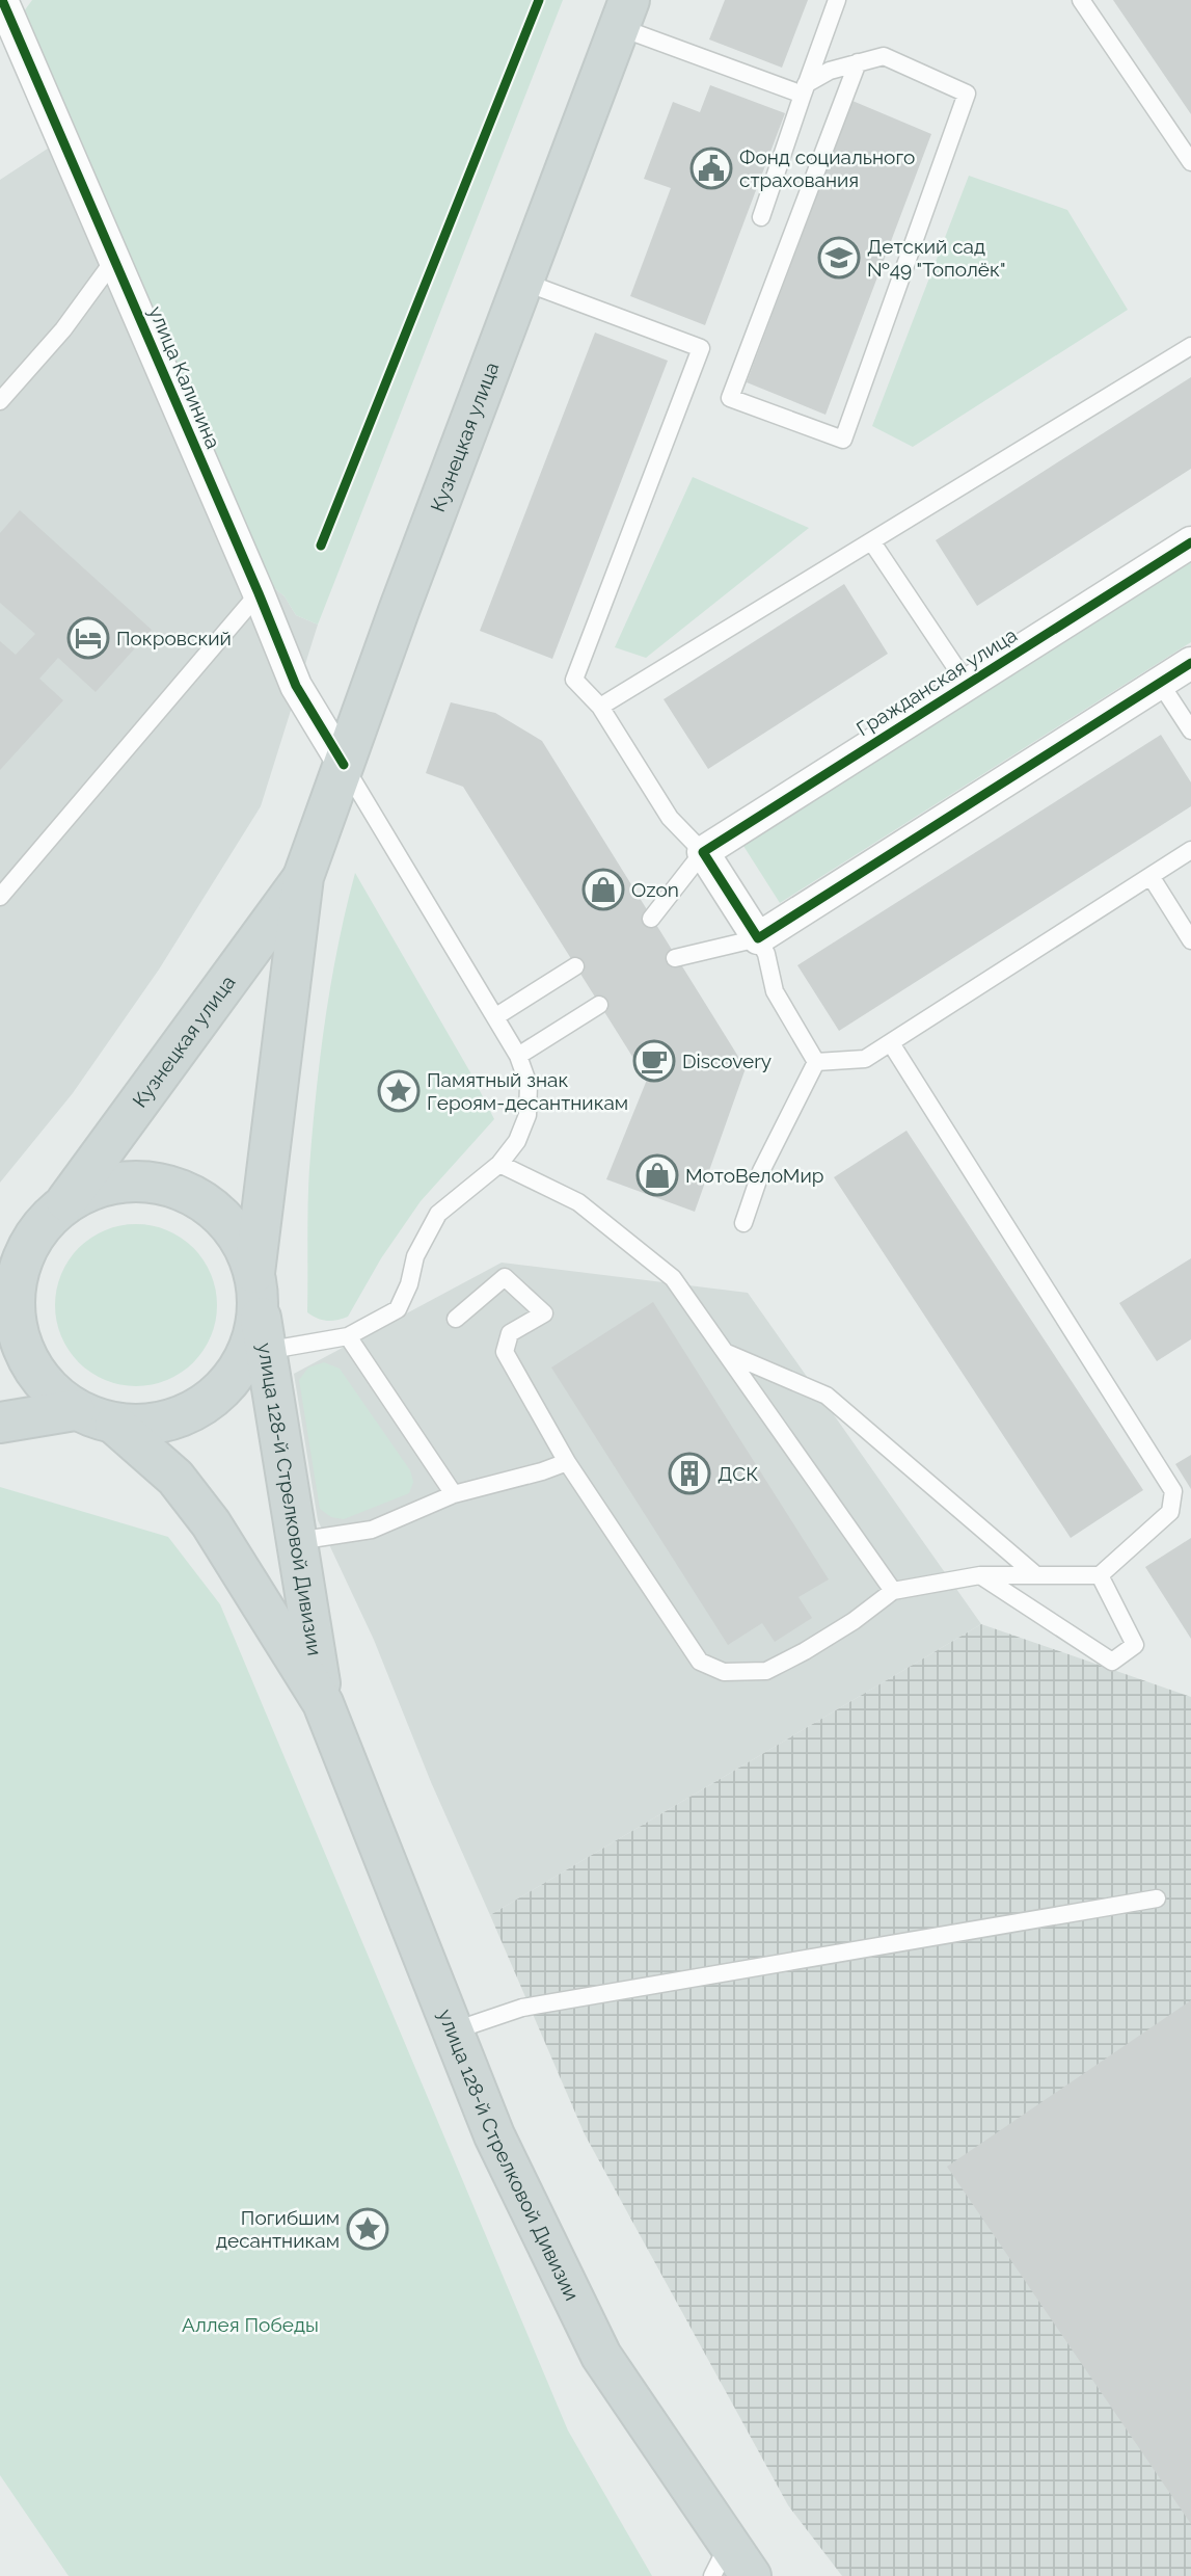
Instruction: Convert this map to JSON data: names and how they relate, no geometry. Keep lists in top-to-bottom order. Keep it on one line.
{"streets":{"main road":["Кузнецкая улица","улица 128-й Стрелковой Дивизии"],"street":["улица Калинина","Гражданская улица"]},"crossings":[["улица Калинина","Кузнецкая улица"],["Кузнецкая улица","улица 128-й Стрелковой Дивизии"]],"parks":["Аллея Победы"],"places":{"public building":["Фонд социального страхования"],"school or university":["Детский сад №49 \"Тополёк\""],"hotel":["Покровский"],"shop":["Ozon","МотоВелоМир"],"cafe":["Discovery"],"place":["Памятный знак Героям-десантникам","Погибшим десантникам"],"building":["ДСК"]}}
